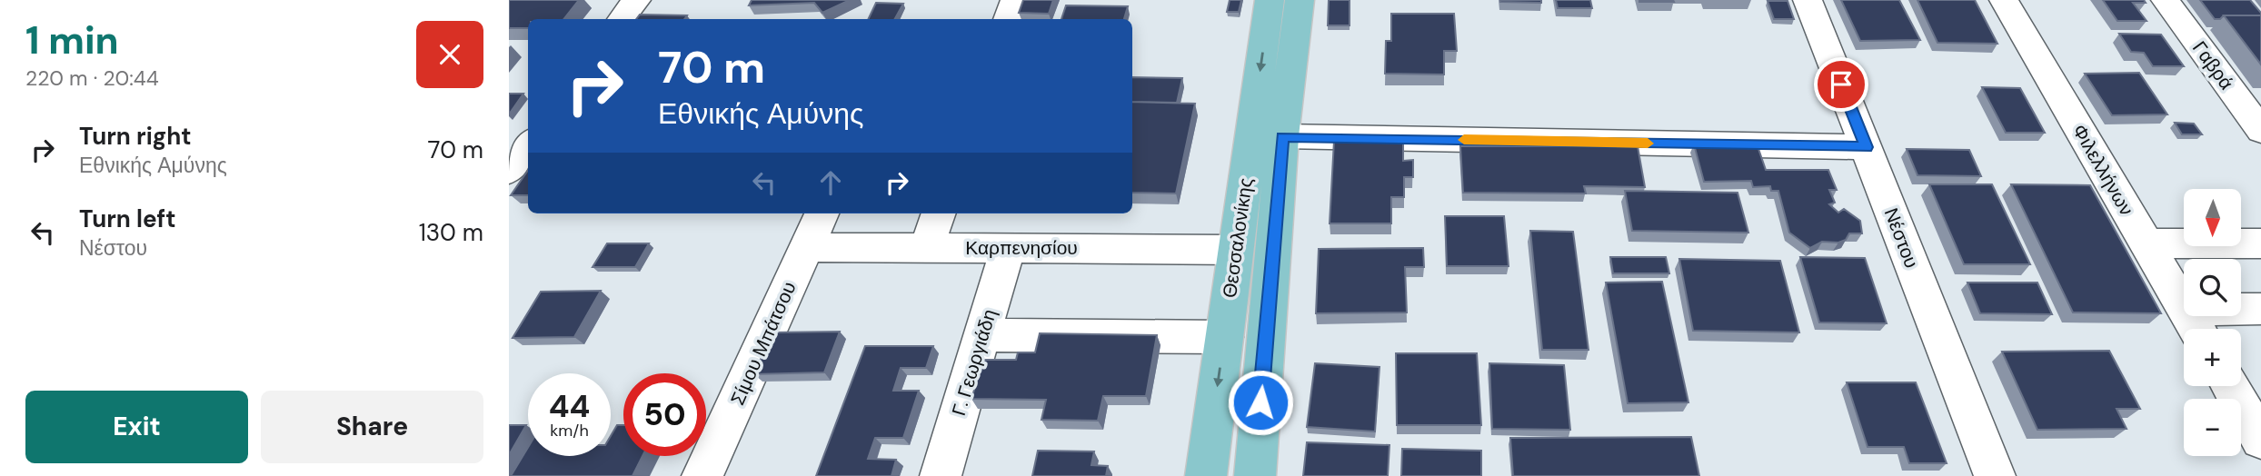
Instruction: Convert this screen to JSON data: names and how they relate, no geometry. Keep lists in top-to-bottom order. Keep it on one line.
{"streets":{"main road":["Θεσσαλονίκης"],"street":["Γαβρά","Φιλελλήνων","Νέστου","Καρπενησίου","Σίμου Μπάτσου","Γ. Γεωργιάδη"]},"crossings":[["Θεσσαλονίκης","Καρπενησίου"],["Καρπενησίου","Σίμου Μπάτσου"],["Καρπενησίου","Γ. Γεωργιάδη"]],"north":"bottom","page":{"heading":["1 min","220 m · 20:44"],"turn":["70 m","Εθνικής Αμύνης"],"list":[{"name":"Turn right","note":"Εθνικής Αμύνης","value":"70 m"},{"name":"Turn left","note":"Νέστου","value":"130 m"}],"map_buttons":["+","−"],"speed":"44 km/h","limit":"50","buttons":["Exit","Share"]}}
